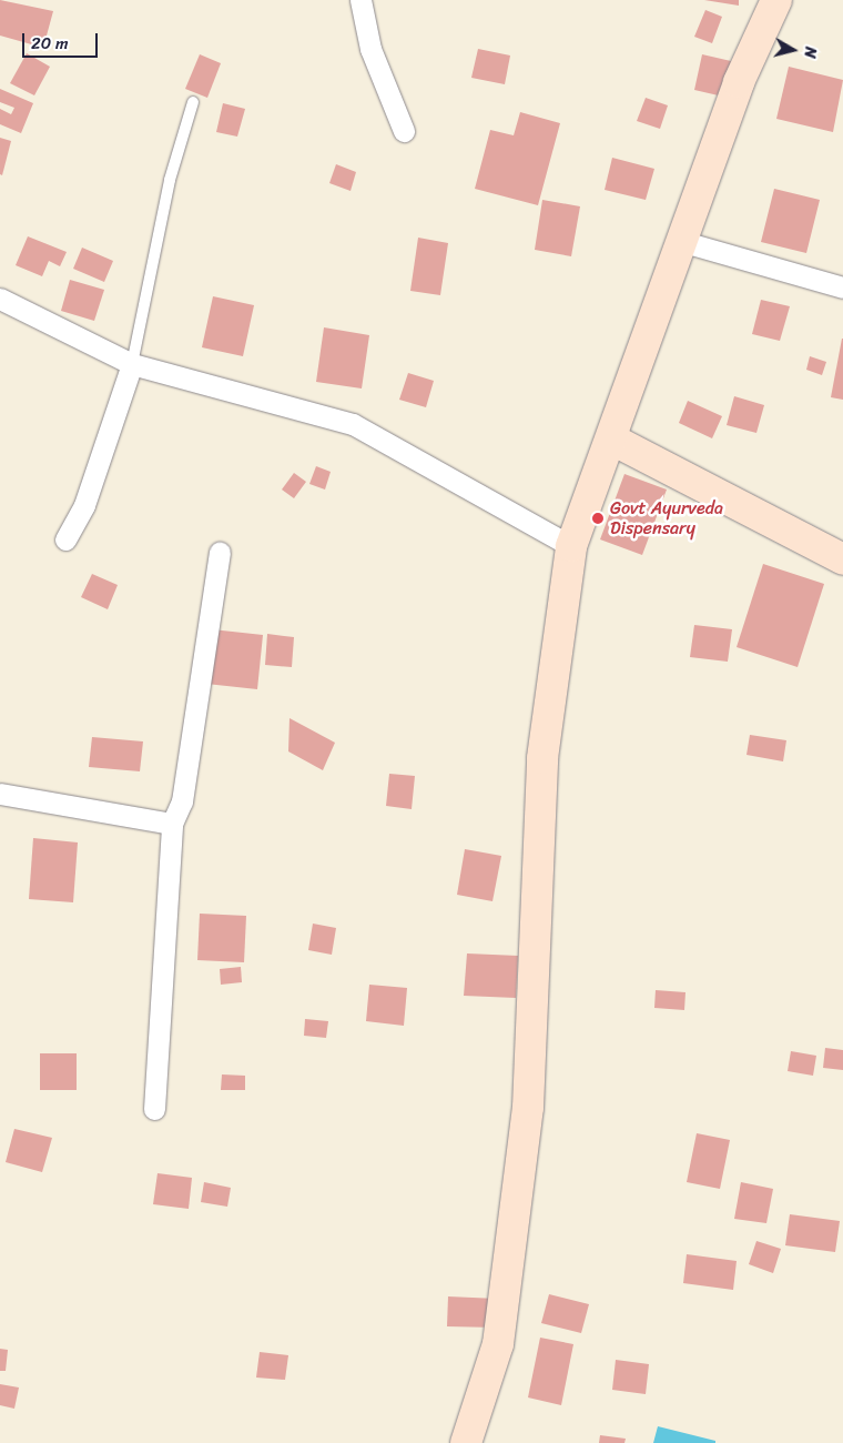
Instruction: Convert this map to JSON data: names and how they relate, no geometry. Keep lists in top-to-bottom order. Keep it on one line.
{"places":["Govt Ayurveda Dispensary"],"scale_bar":"20 m","north":"right"}
